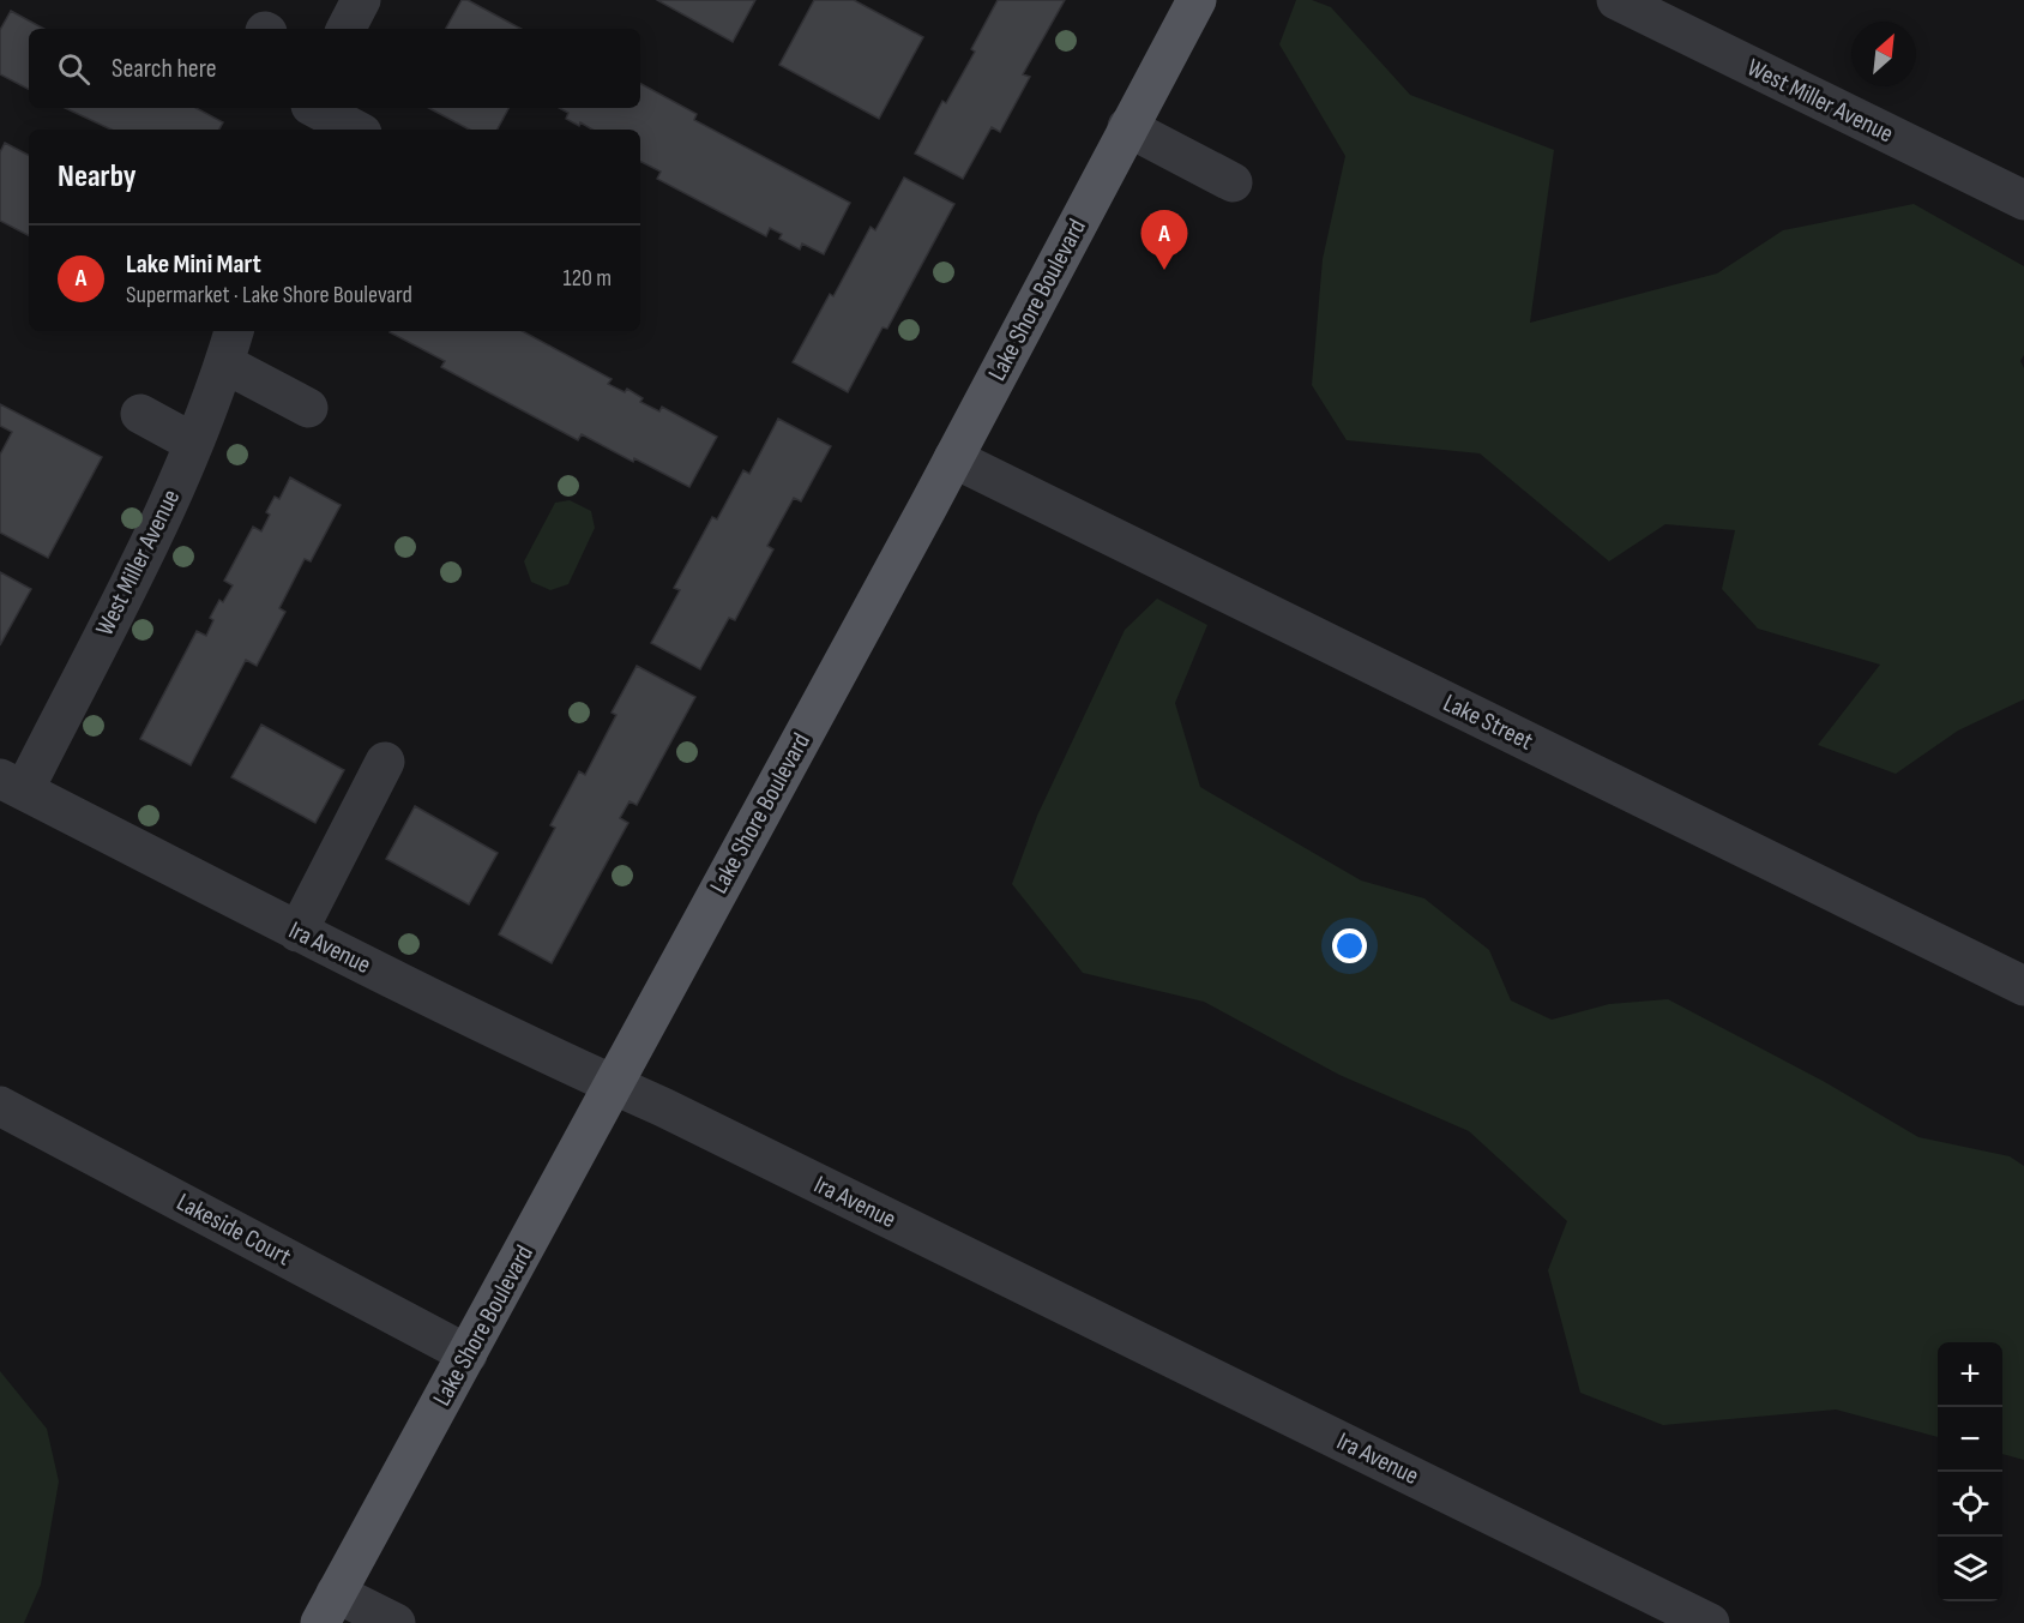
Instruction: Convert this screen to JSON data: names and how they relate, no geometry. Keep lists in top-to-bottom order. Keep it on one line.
{"streets":{"main road":["Lake Shore Boulevard"],"street":["West Miller Avenue","Lake Street","Ira Avenue","Lakeside Court"]},"crossings":[["West Miller Avenue","Ira Avenue"],["Lake Shore Boulevard","Lake Street"],["Lake Shore Boulevard","Ira Avenue"],["Lake Shore Boulevard","Lakeside Court"]],"north":"top right","page":{"search":"Search here","heading":"Nearby","pins":"A","list":[{"mark":"A","name":"Lake Mini Mart","note":"Supermarket · Lake Shore Boulevard","value":"120 m"}],"map_buttons":["+","−"]}}
